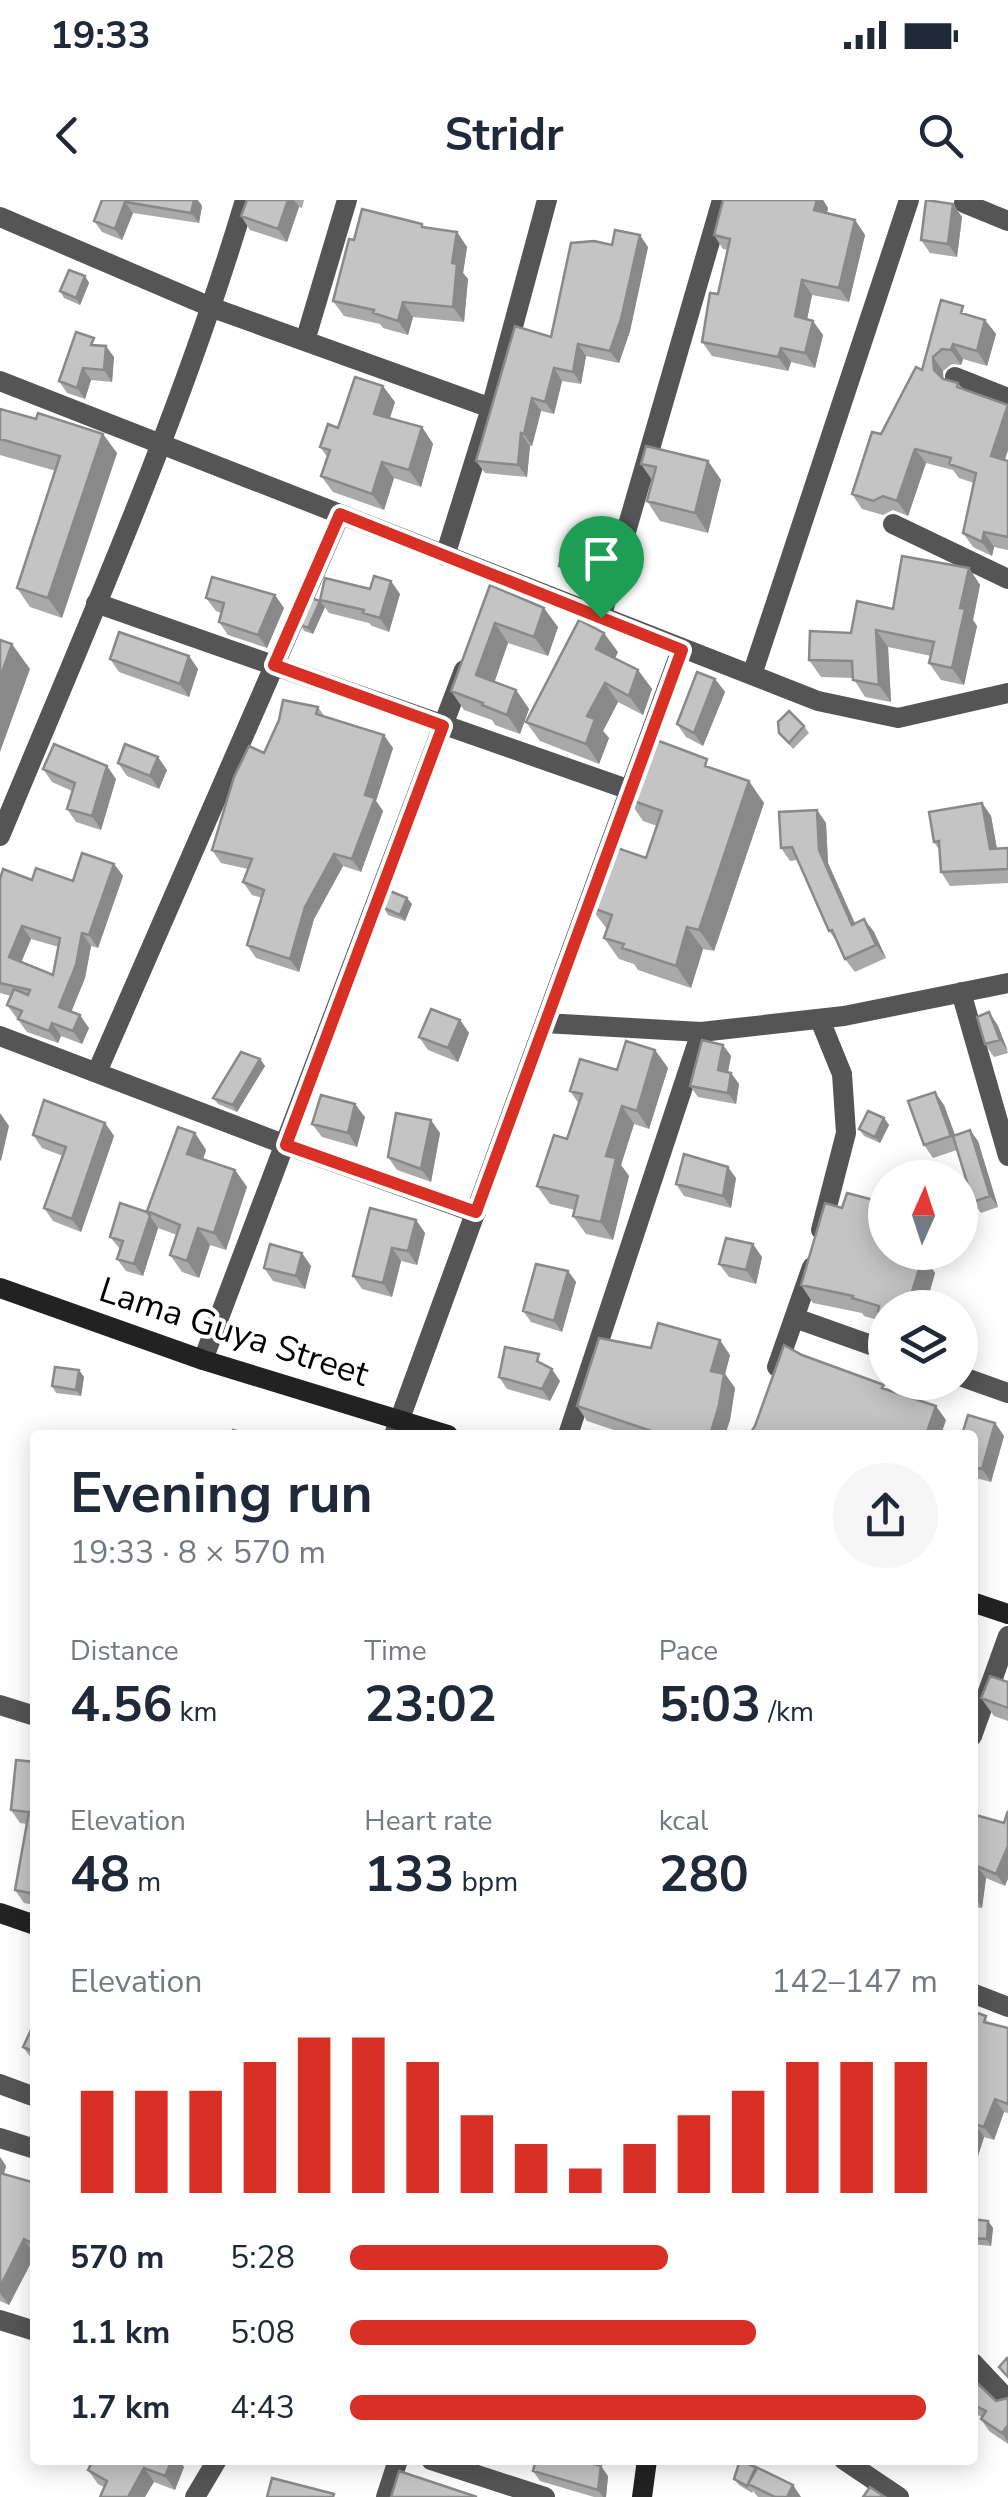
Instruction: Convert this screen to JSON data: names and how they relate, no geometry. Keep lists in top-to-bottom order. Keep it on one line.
{"streets":{"street":["Lama Guya Street"]},"north":"top","page":{"status":"19:33","header":"Stridr","heading":["Evening run","19:33 · 8 × 570 m"],"stats":[["Distance","4.56 km"],["Time","23:02"],["Pace","5:03 /km"],["Elevation","48 m"],["Heart rate","133 bpm"],["kcal","280"]],"chart":["Elevation","142–147 m"],"list":[{"name":"570 m","note":"5:28"},{"name":"1.1 km","note":"5:08"},{"name":"1.7 km","note":"4:43"}]}}
